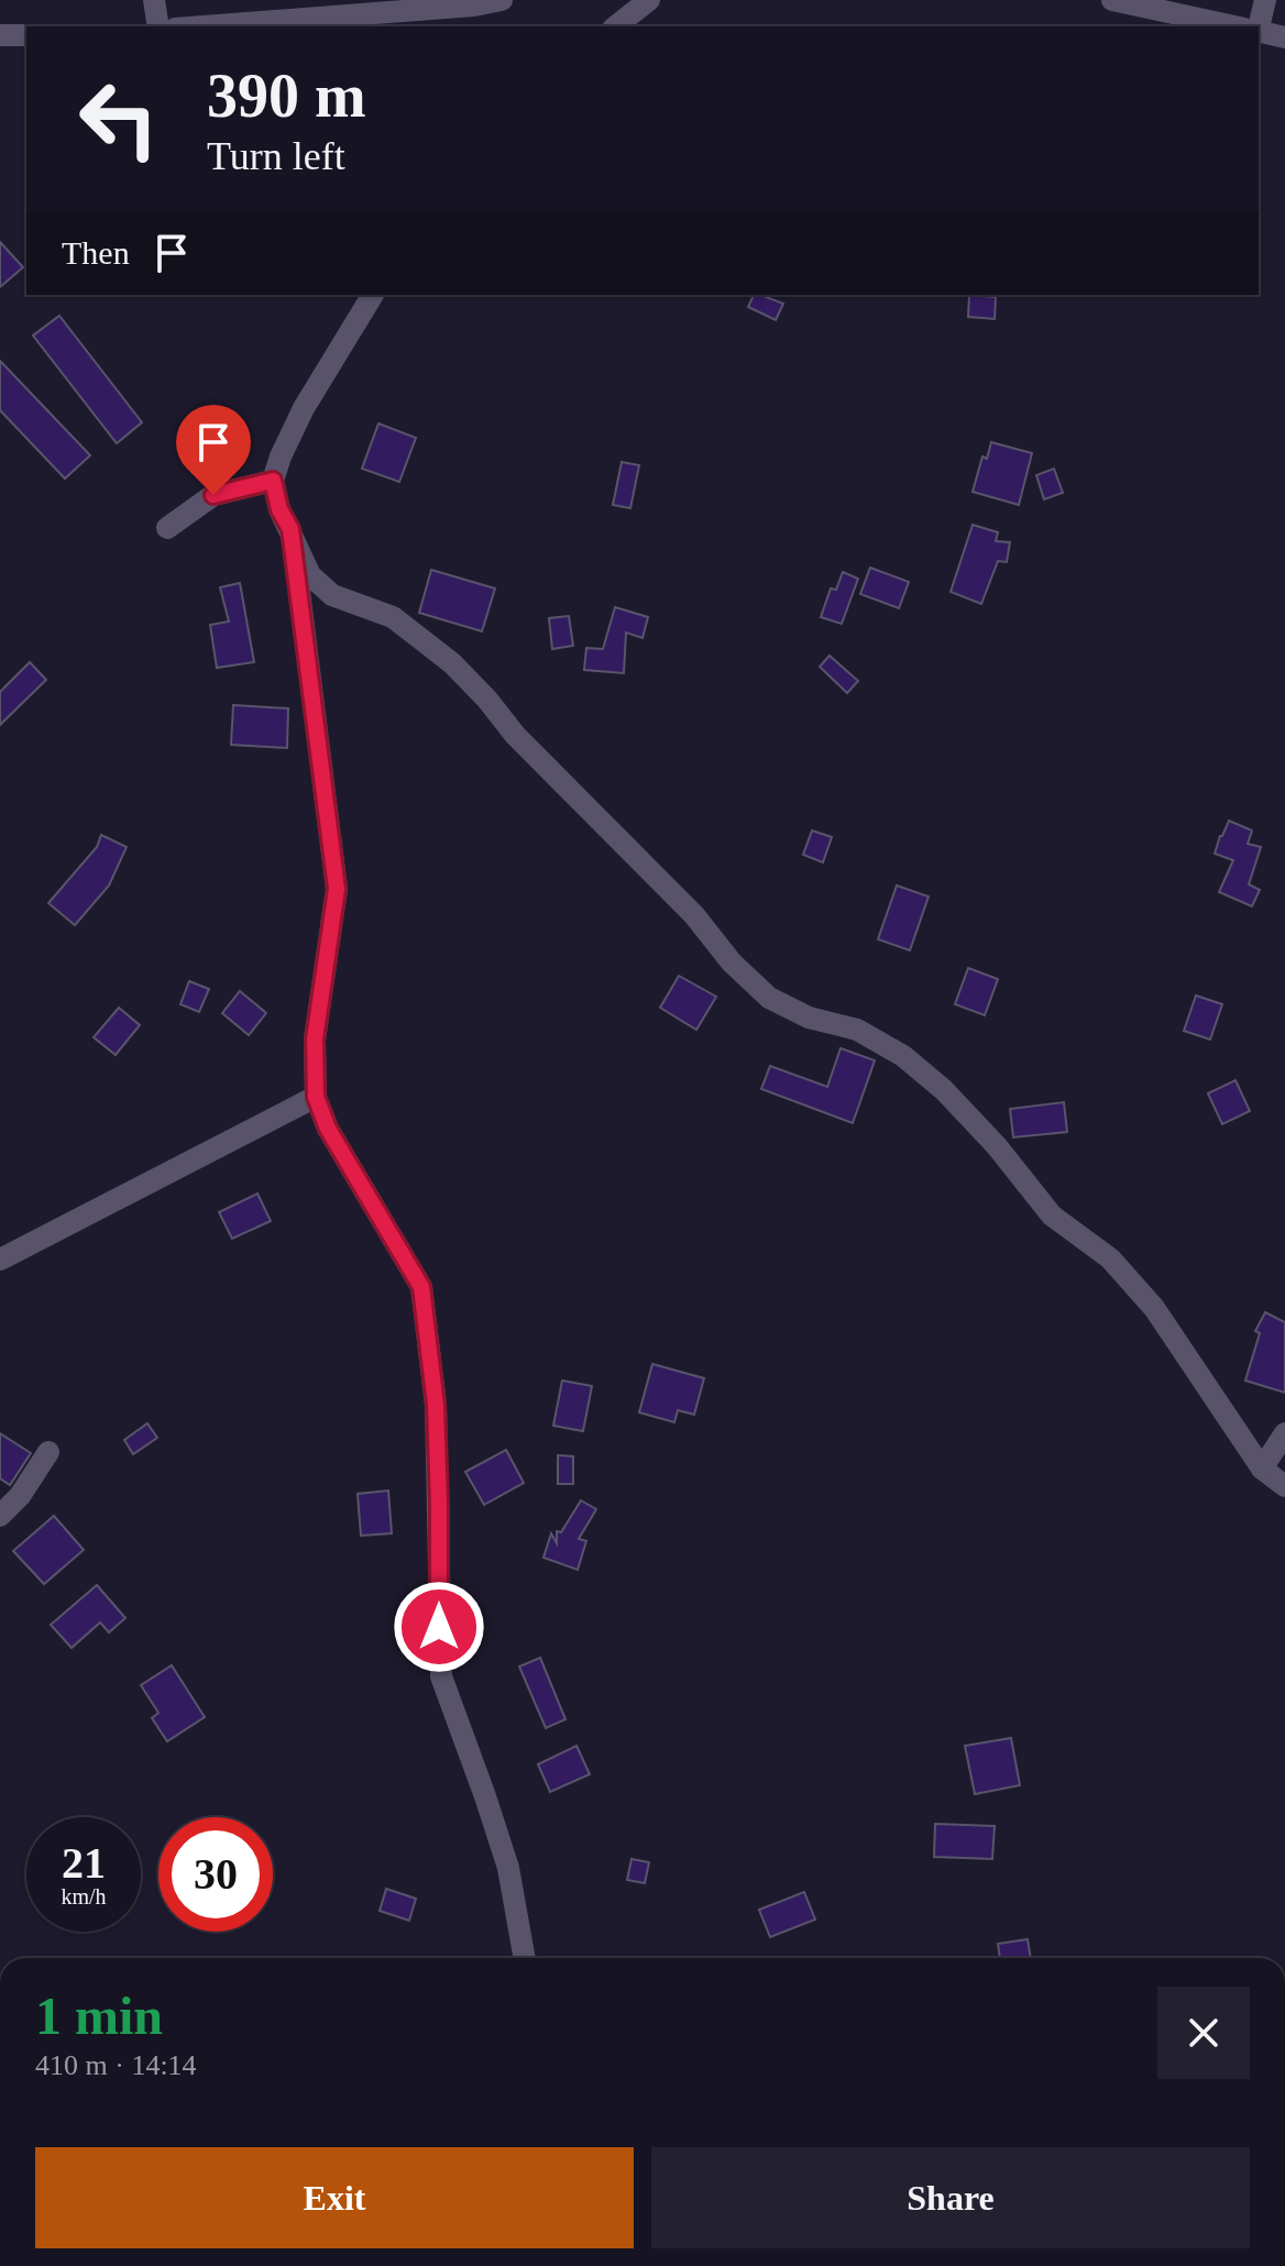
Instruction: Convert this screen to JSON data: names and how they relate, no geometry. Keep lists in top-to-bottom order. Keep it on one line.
{"page":{"turn":["390 m","Turn left"],"then":"Then","speed":"21 km/h","limit":"30","heading":["1 min","410 m · 14:14"],"buttons":["Exit","Share"]}}
